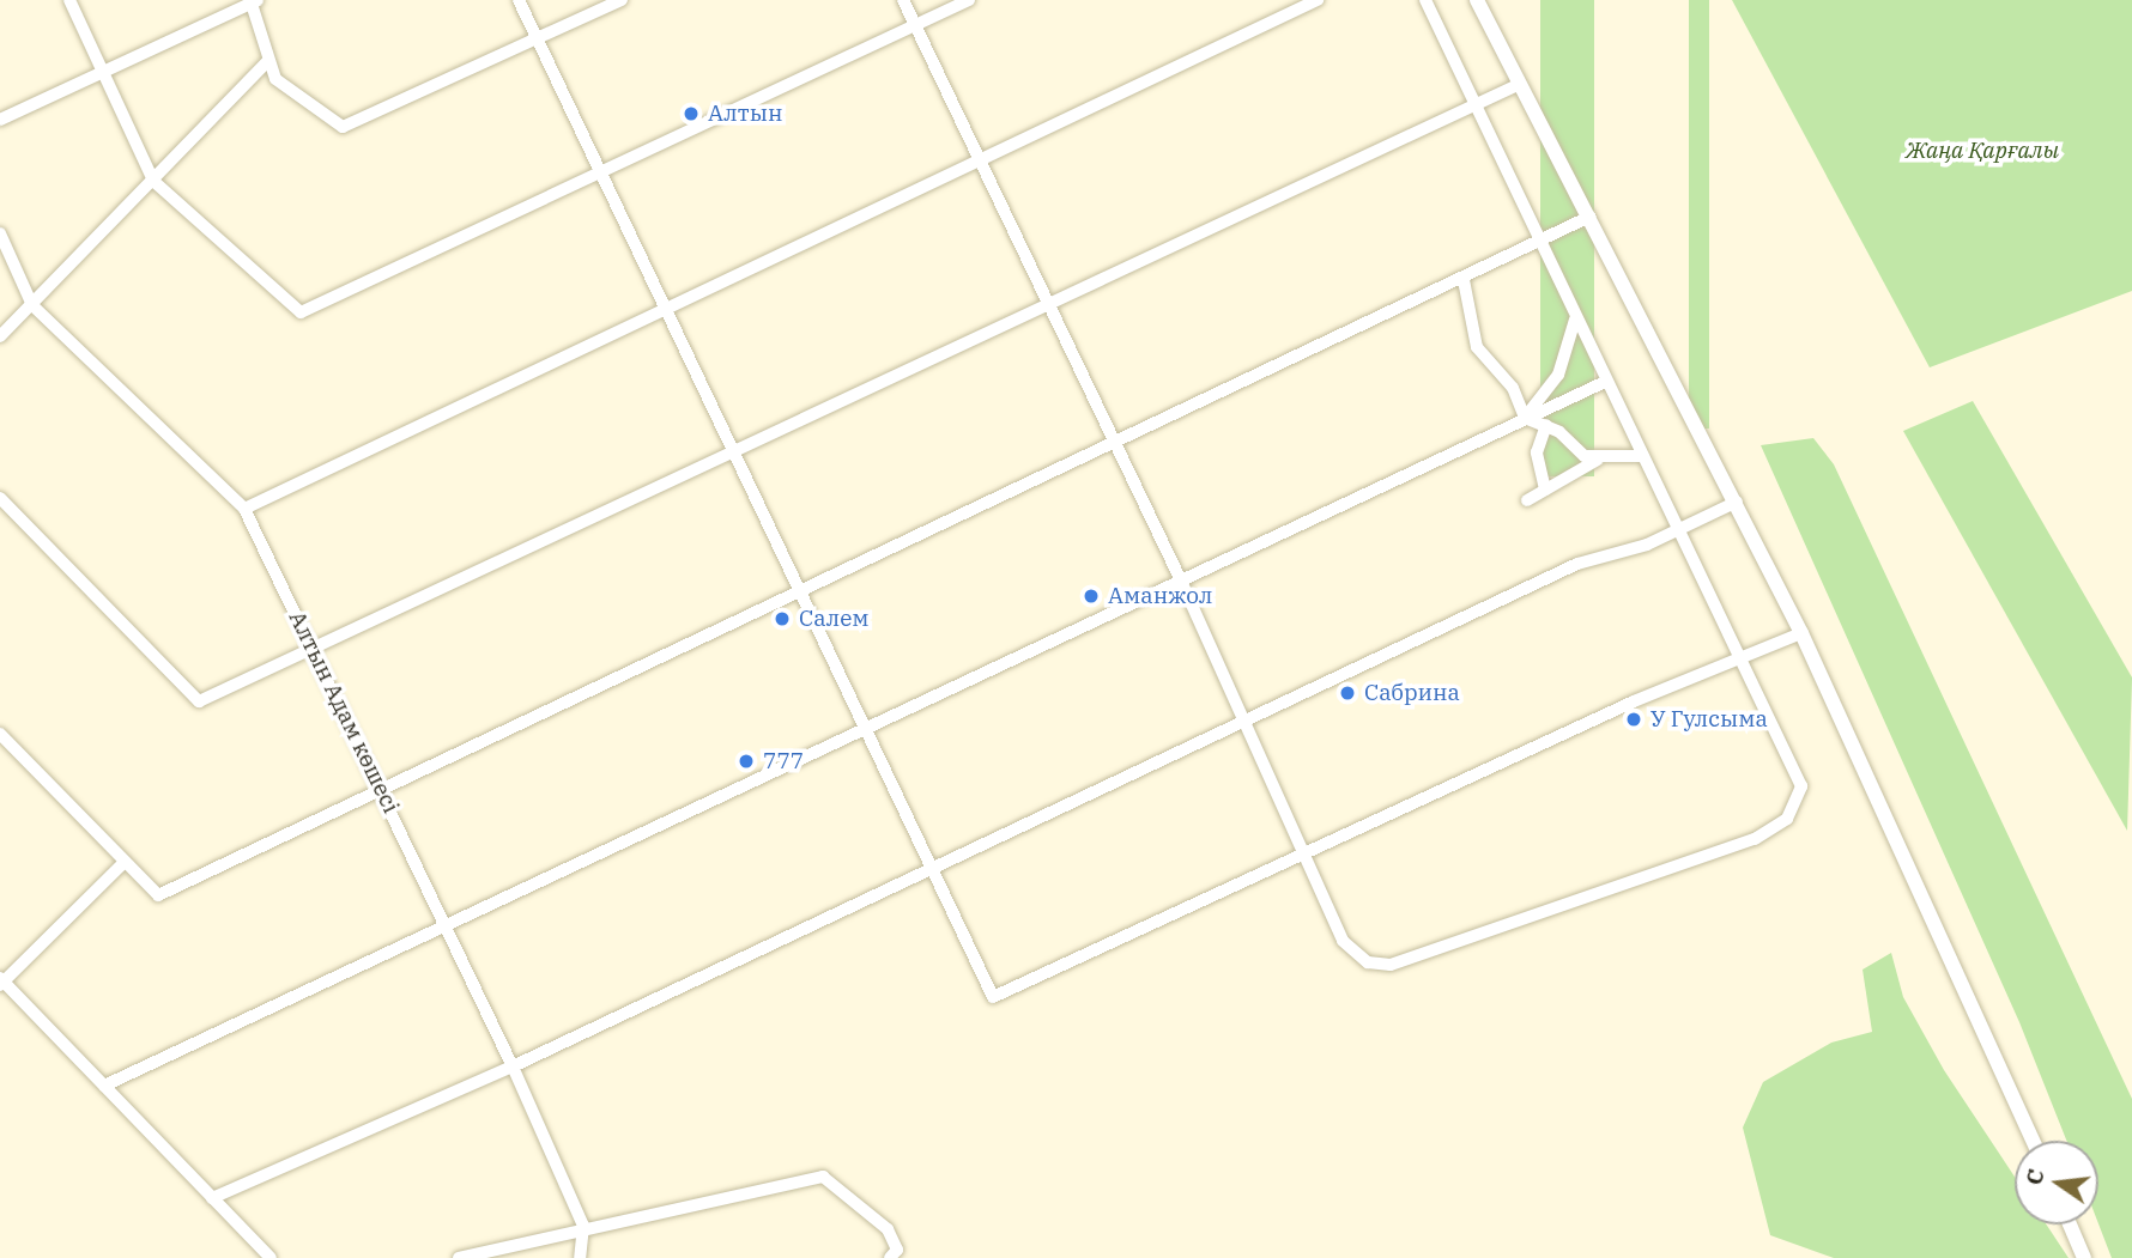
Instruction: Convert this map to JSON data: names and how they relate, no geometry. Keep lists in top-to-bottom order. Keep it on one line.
{"streets":{"street":["Алтын Адам көшесі"]},"parks":["Жаңа Қарғалы"],"places":["Алтын","Аманжол","Салем","Сабрина","У Гулсыма","777"],"north":"left"}
